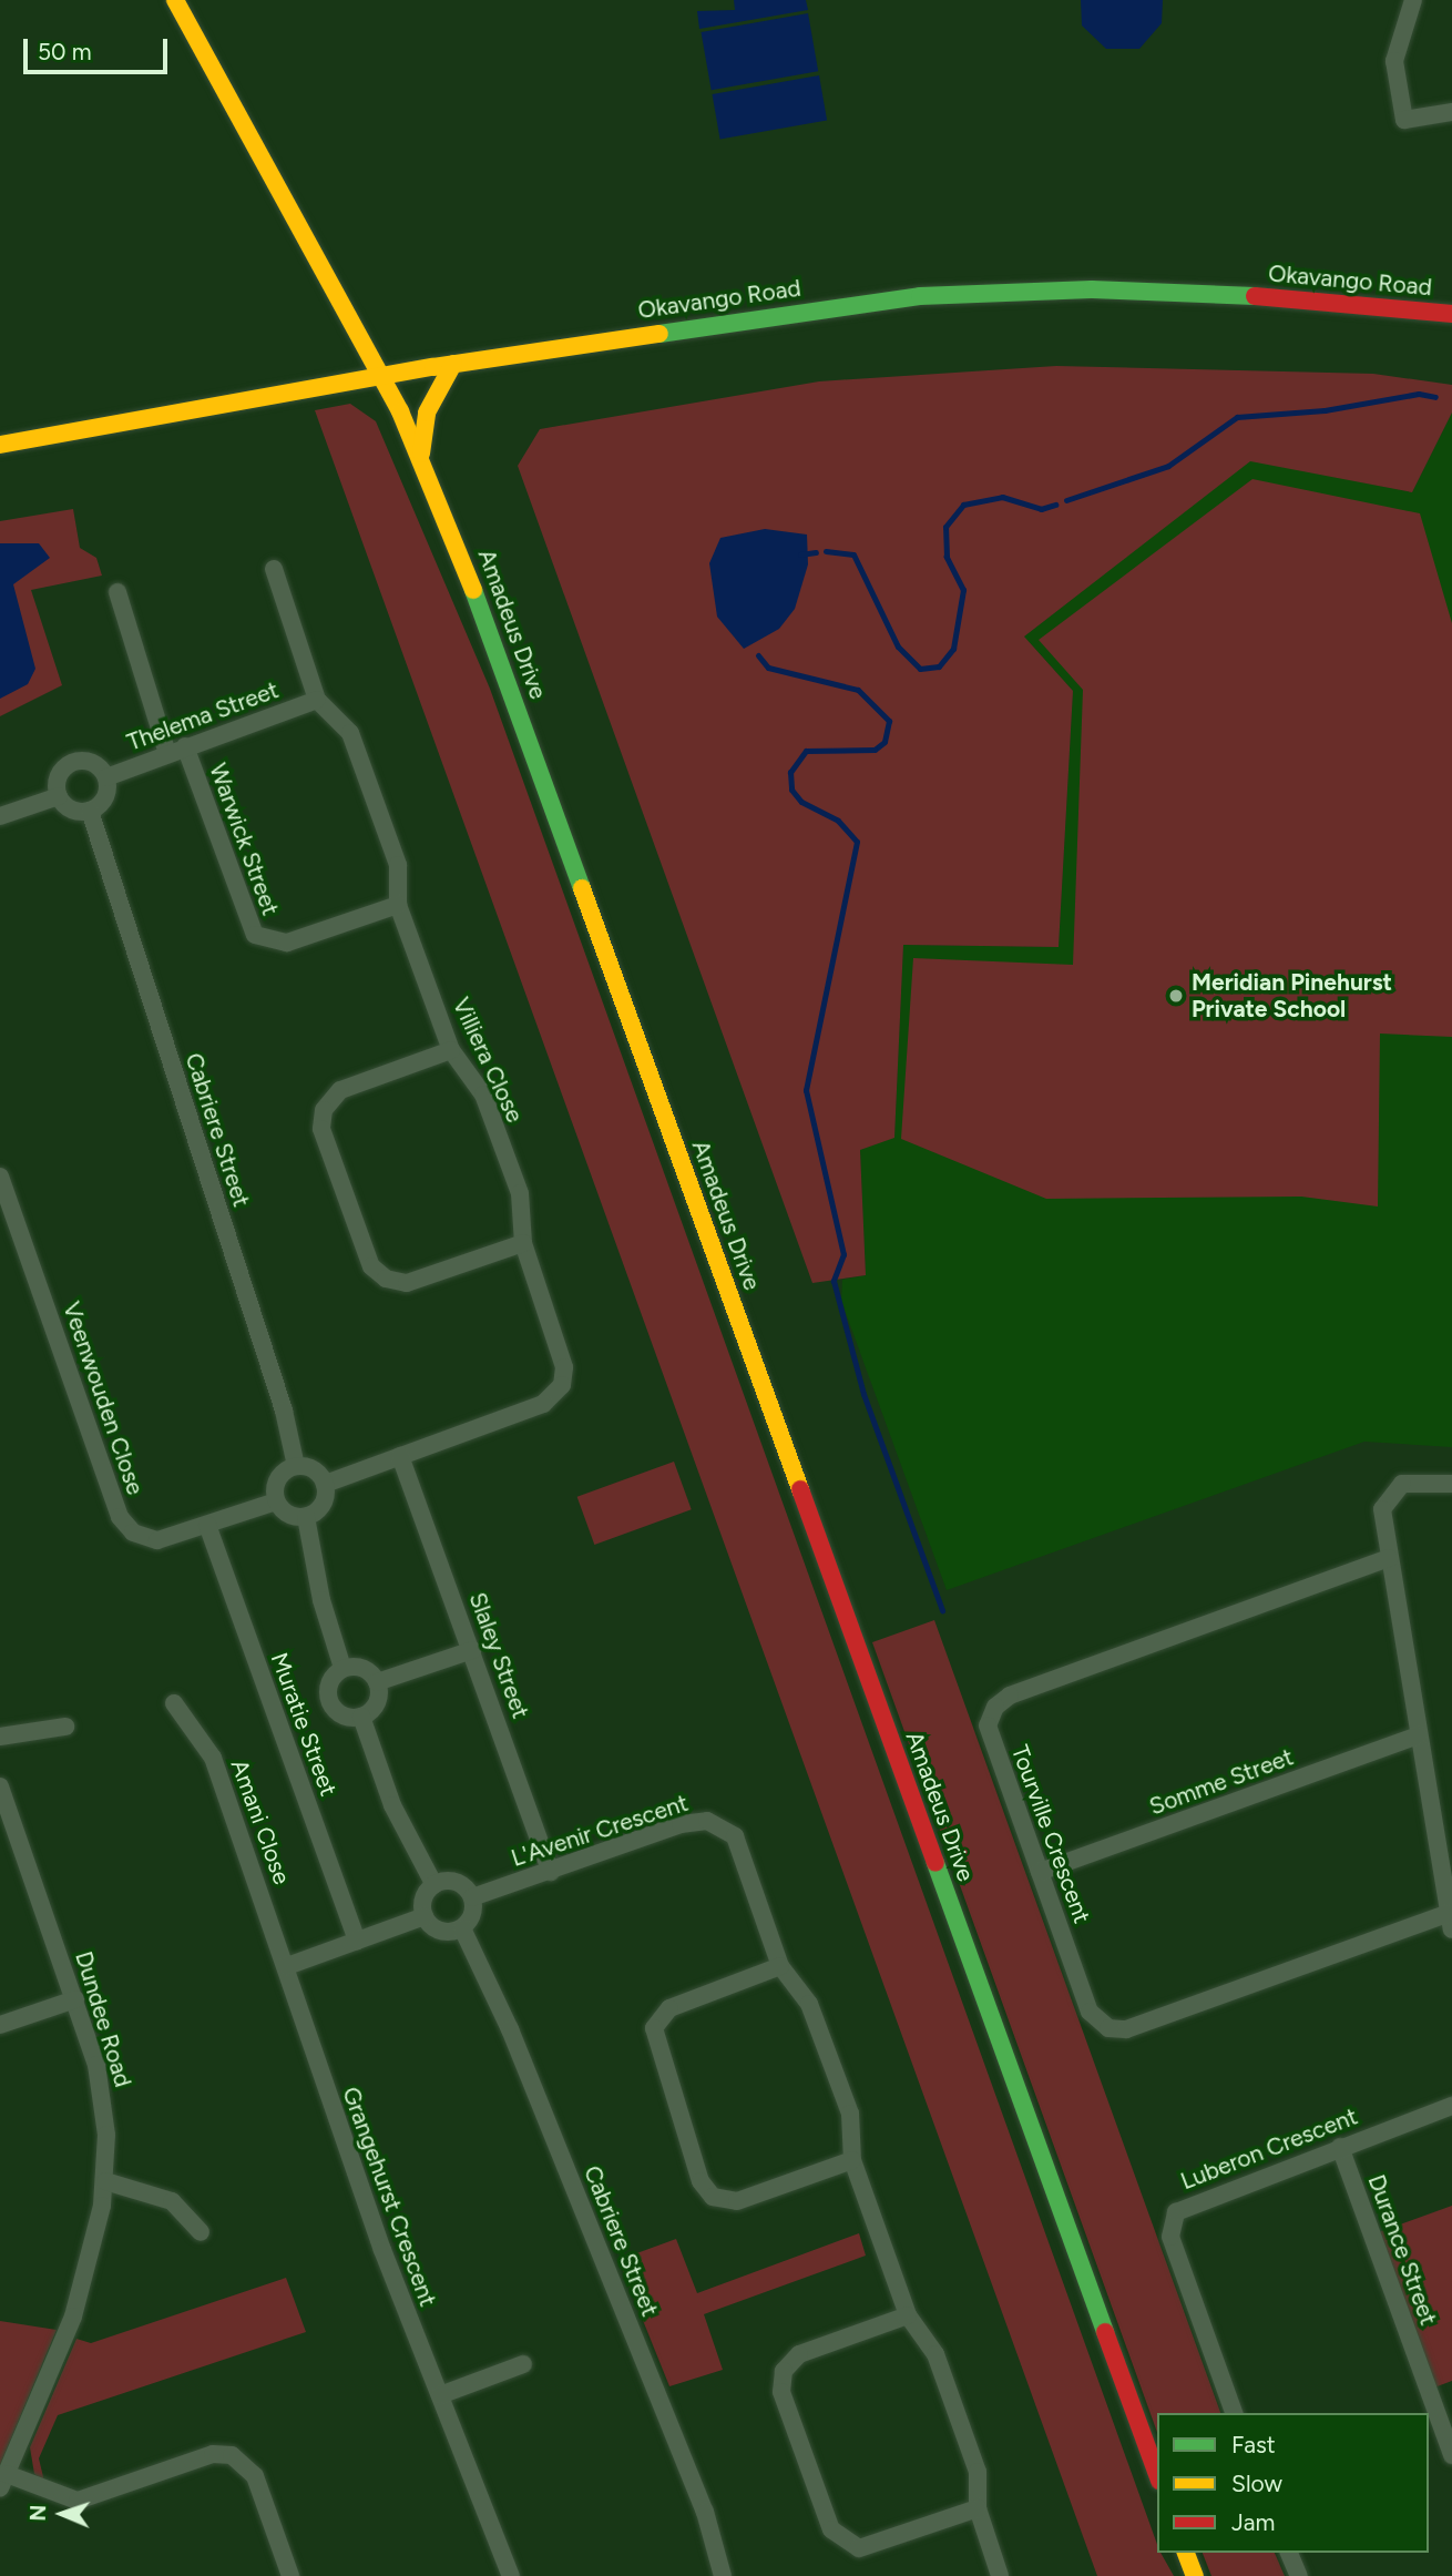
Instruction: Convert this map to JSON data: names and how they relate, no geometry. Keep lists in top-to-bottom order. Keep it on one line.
{"streets":{"street":["Okavango Road","Amadeus Drive","Thelema Street","Warwick Street","Villiera Close","Cabriere Street","Veenwouden Close","Slaley Street","Muratie Street","Somme Street","Amani Close","L'Avenir Crescent","Tourville Crescent","Dundee Road","Luberon Crescent","Grangehurst Crescent","Durance Street"]},"crossings":[["Okavango Road","Amadeus Drive"],["Thelema Street","Warwick Street"],["Thelema Street","Villiera Close"],["Thelema Street","Cabriere Street"],["Warwick Street","Villiera Close"],["Villiera Close","Cabriere Street"],["Villiera Close","Veenwouden Close"],["Villiera Close","Slaley Street"],["Cabriere Street","Veenwouden Close"],["Cabriere Street","L'Avenir Crescent"],["Veenwouden Close","Muratie Street"],["Slaley Street","L'Avenir Crescent"],["Somme Street","Tourville Crescent"],["Amani Close","Grangehurst Crescent"],["Luberon Crescent","Durance Street"]],"places":["Meridian Pinehurst Private School"],"legend":["Fast","Slow","Jam"],"scale_bar":"50 m","north":"left"}
